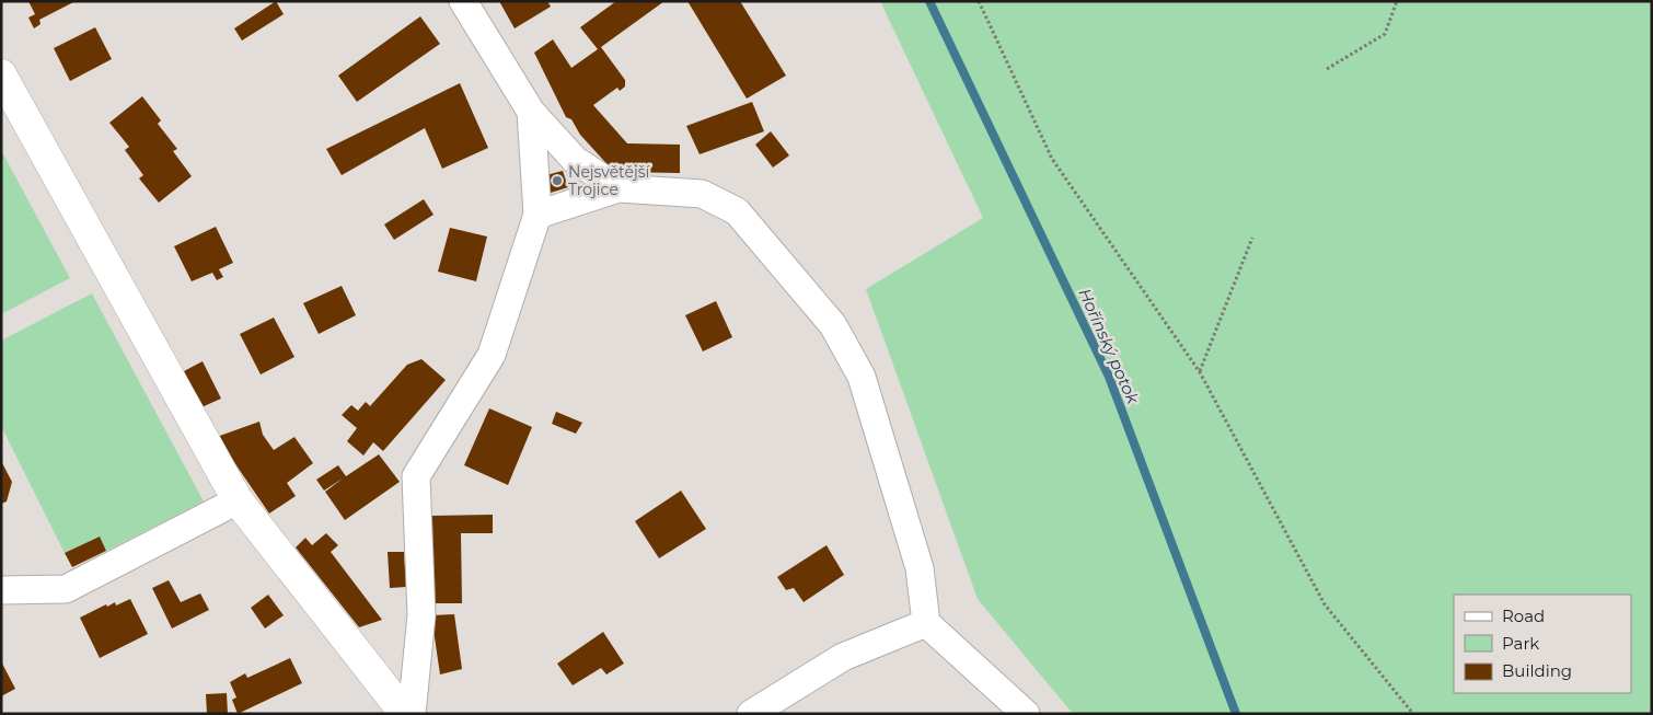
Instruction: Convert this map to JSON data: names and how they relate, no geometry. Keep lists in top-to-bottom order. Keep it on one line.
{"water":["Hořínský potok"],"places":["Nejsvětější Trojice"],"legend":["Road","Park","Building"]}
